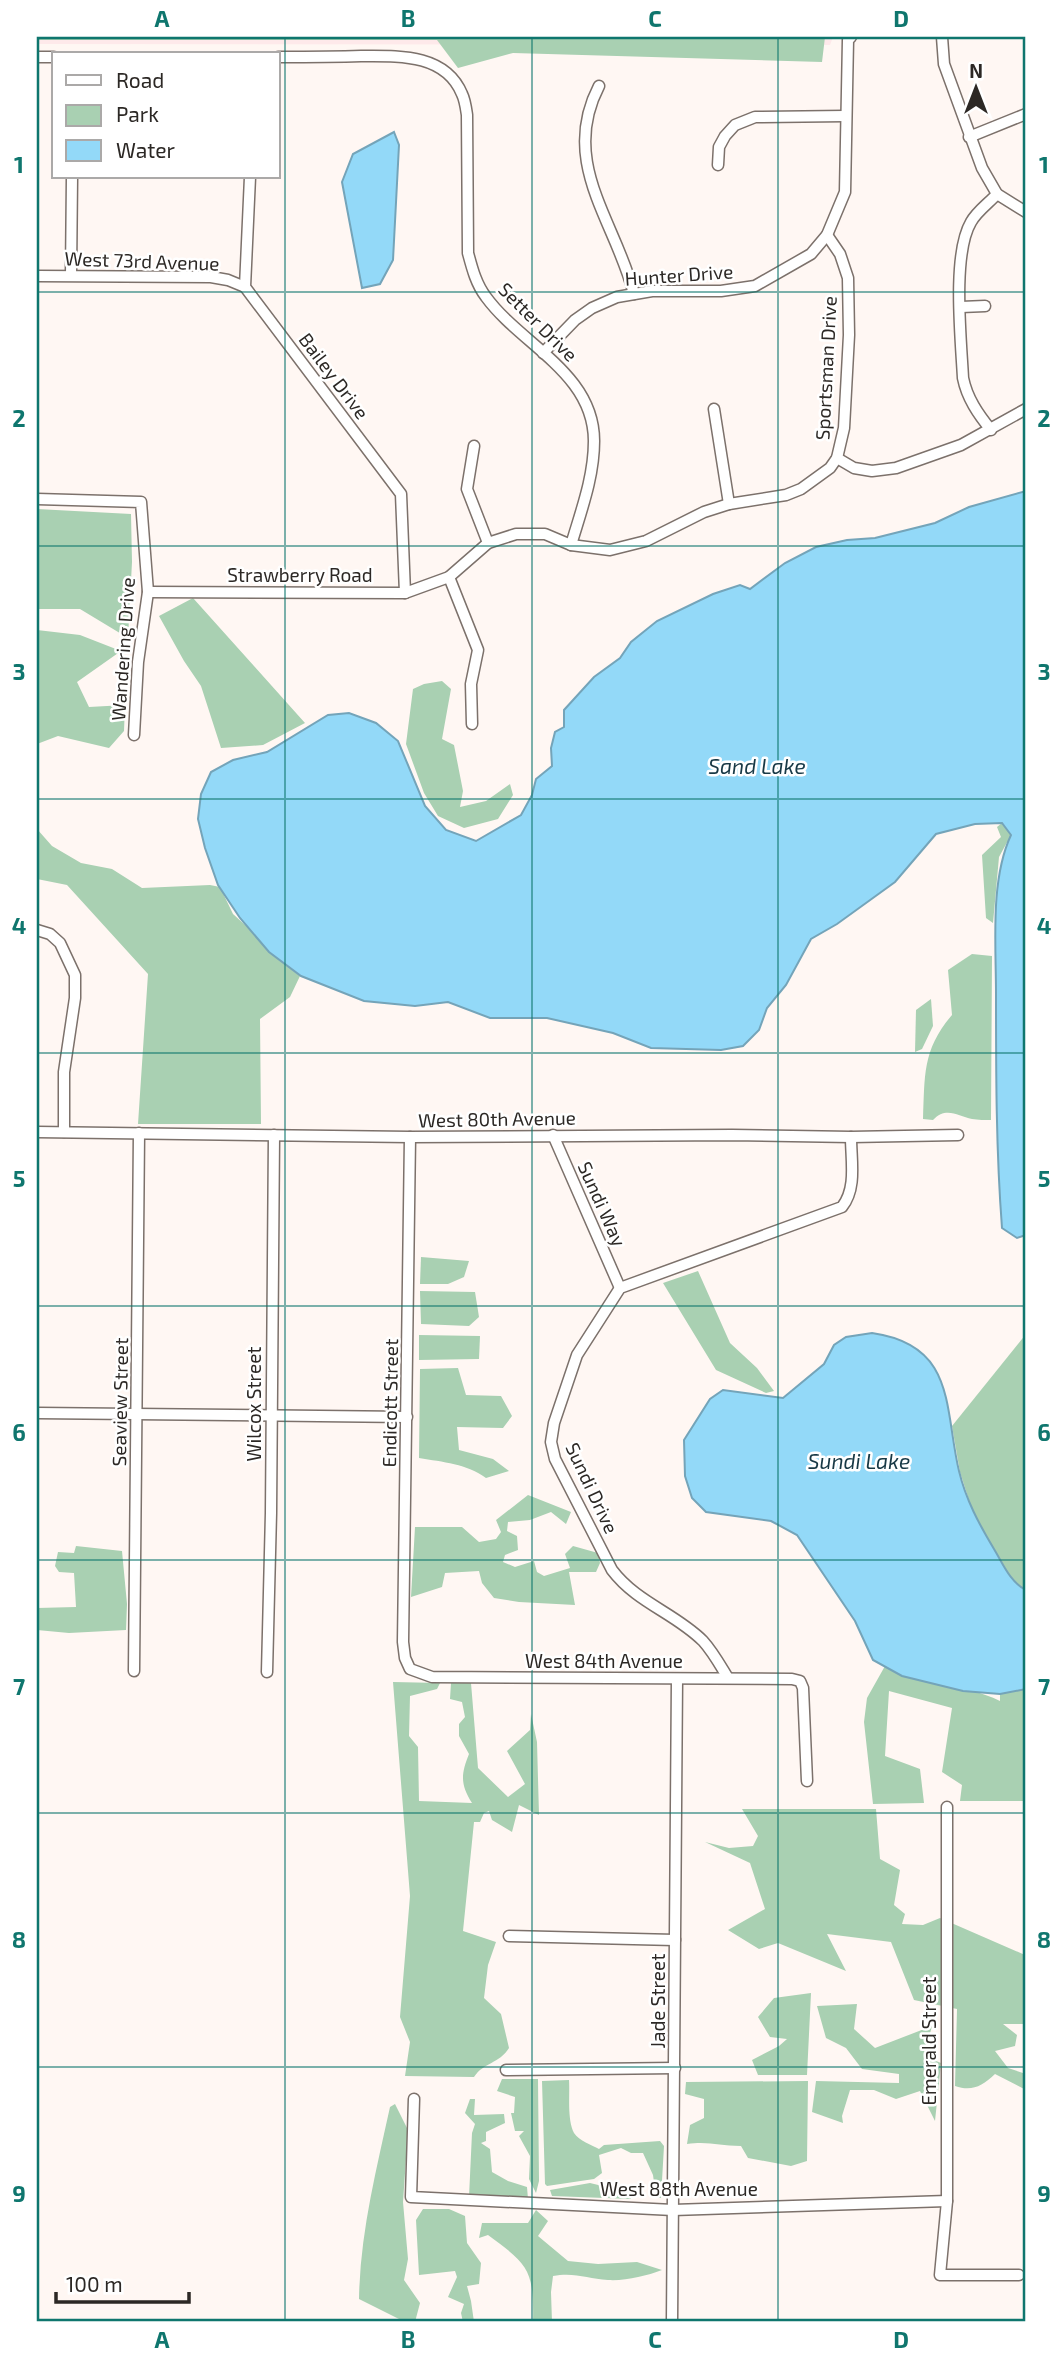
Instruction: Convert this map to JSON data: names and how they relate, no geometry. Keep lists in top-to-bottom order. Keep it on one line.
{"streets":{"street":["West 73rd Avenue","Hunter Drive","Setter Drive","Sportsman Drive","Bailey Drive","Strawberry Road","Wandering Drive","West 80th Avenue","Sundi Way","Seaview Street","Endicott Street","Wilcox Street","Sundi Drive","West 84th Avenue","Jade Street","Emerald Street","West 88th Avenue"]},"crossings":[["West 73rd Avenue","Bailey Drive"],["Hunter Drive","Setter Drive"],["Hunter Drive","Sportsman Drive"],["Setter Drive","Sportsman Drive"],["Sportsman Drive","Strawberry Road"],["Bailey Drive","Strawberry Road"],["Strawberry Road","Wandering Drive"],["West 80th Avenue","Sundi Way"],["West 80th Avenue","Seaview Street"],["West 80th Avenue","Endicott Street"],["West 80th Avenue","Wilcox Street"],["Sundi Way","Sundi Drive"],["Endicott Street","West 84th Avenue"],["Sundi Drive","West 84th Avenue"],["West 84th Avenue","Jade Street"],["Jade Street","West 88th Avenue"],["Emerald Street","West 88th Avenue"]],"water":["Sand Lake","Sundi Lake"],"legend":["Road","Park","Water"],"scale_bar":"100 m","north":"top","grid":{"columns":["A","B","C","D"],"rows":["1","2","3","4","5","6","7","8","9"]}}
